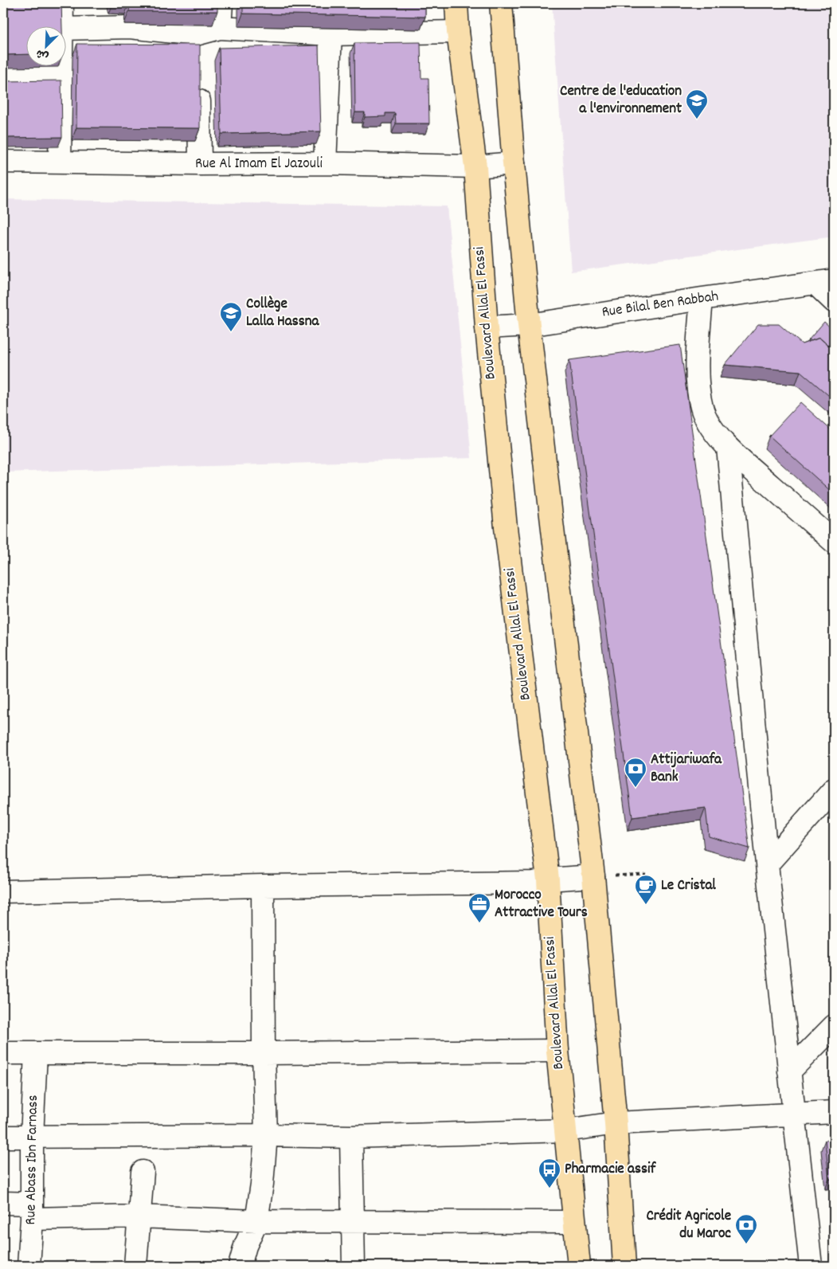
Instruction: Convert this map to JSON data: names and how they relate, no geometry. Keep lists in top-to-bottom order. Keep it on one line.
{"streets":{"main road":["Boulevard Allal El Fassi"],"street":["Rue Al Imam El Jazouli","Rue Bilal Ben Rabbah","Rue Abass Ibn Farnass"]},"crossings":[["Rue Al Imam El Jazouli","Boulevard Allal El Fassi"],["Rue Bilal Ben Rabbah","Boulevard Allal El Fassi"]],"places":{"school or university":["Centre de l'education a l'environnement","Collège Lalla Hassna"],"bank":["Attijariwafa Bank","Crédit Agricole du Maroc"],"cafe":["Le Cristal"],"office":["Morocco Attractive Tours"],"bus stop":["Pharmacie assif"]},"north":"bottom left"}
